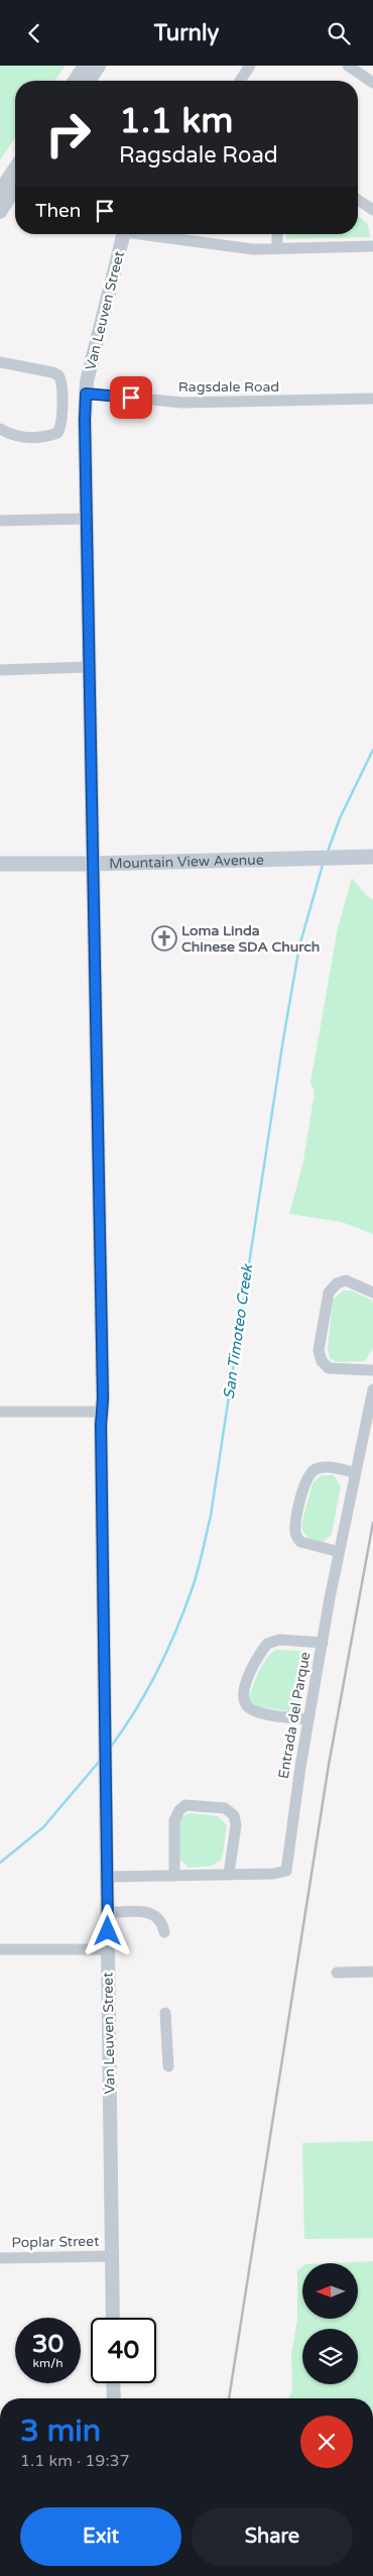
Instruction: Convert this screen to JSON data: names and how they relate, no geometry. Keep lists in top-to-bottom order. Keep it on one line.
{"streets":{"main road":["Mountain View Avenue"],"street":["Van Leuven Street","Ragsdale Road","Entrada del Parque","Poplar Street"]},"crossings":[["Van Leuven Street","Ragsdale Road"],["Van Leuven Street","Mountain View Avenue"],["Van Leuven Street","Entrada del Parque"],["Van Leuven Street","Poplar Street"]],"water":["San Timoteo Creek"],"places":{"church":["Loma Linda Chinese SDA Church"]},"north":"left","page":{"header":"Turnly","turn":["1.1 km","Ragsdale Road"],"then":"Then","speed":"30 km/h","limit":"40","heading":["3 min","1.1 km · 19:37"],"buttons":["Exit","Share"]}}
